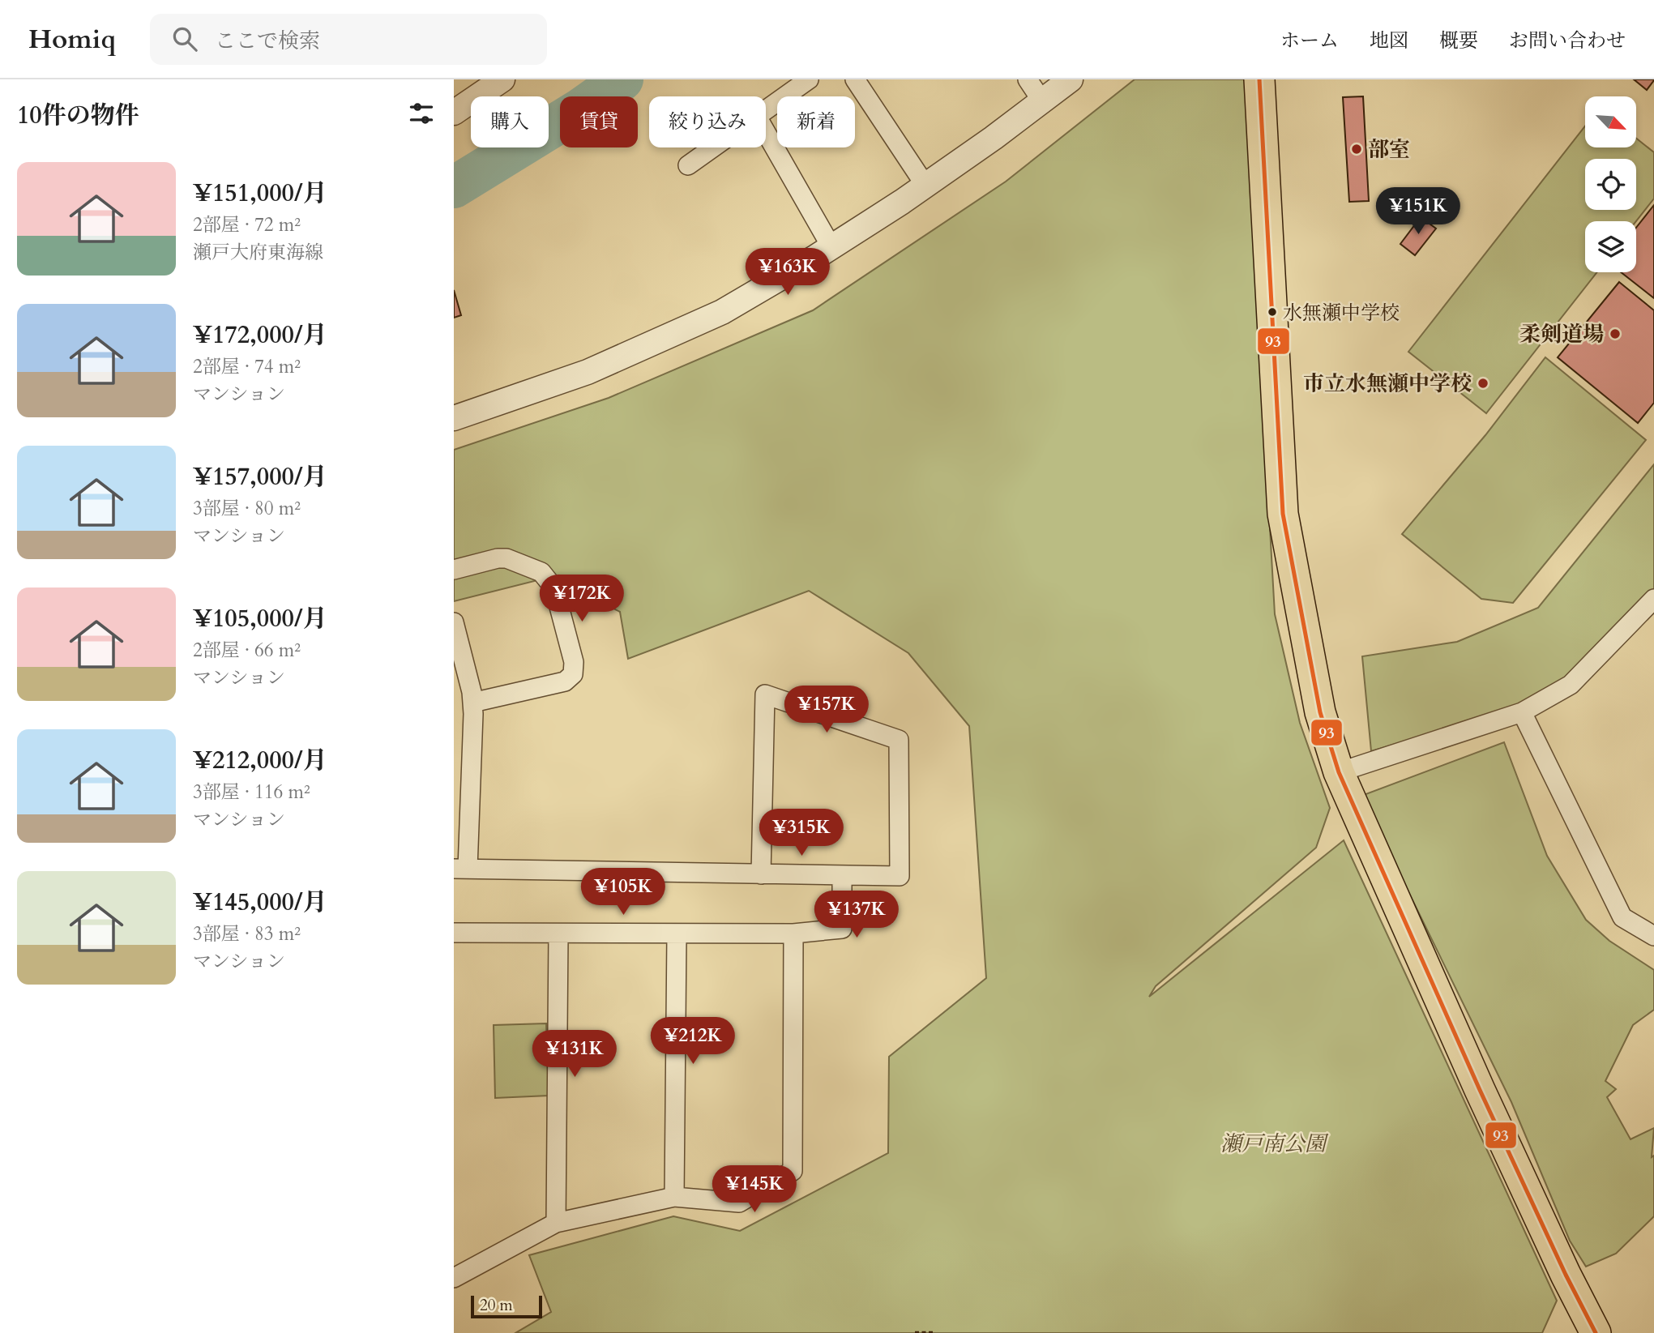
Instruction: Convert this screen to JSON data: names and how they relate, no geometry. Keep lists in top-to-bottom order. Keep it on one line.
{"parks":["瀬戸南公園"],"places":["部室","水無瀬中学校","柔剣道場","市立水無瀬中学校"],"lines":["transit line 93"],"scale_bar":"20 m","north":"bottom right","page":{"header":"Homiq","search":"ここで検索","nav":["ホーム","地図","概要","お問い合わせ"],"heading":"10件の物件","chip":["購入","賃貸","絞り込み","新着"],"list":[{"name":"¥151,000/月","note":"2部屋 · 72 m² · 瀬戸大府東海線"},{"name":"¥172,000/月","note":"2部屋 · 74 m² · マンション"},{"name":"¥157,000/月","note":"3部屋 · 80 m² · マンション"},{"name":"¥105,000/月","note":"2部屋 · 66 m² · マンション"},{"name":"¥212,000/月","note":"3部屋 · 116 m² · マンション"},{"name":"¥145,000/月","note":"3部屋 · 83 m² · マンション"}],"price":["¥151K","¥163K","¥172K","¥157K","¥315K","¥105K","¥137K","¥212K","¥131K","¥145K"],"scale":"20 m"}}
